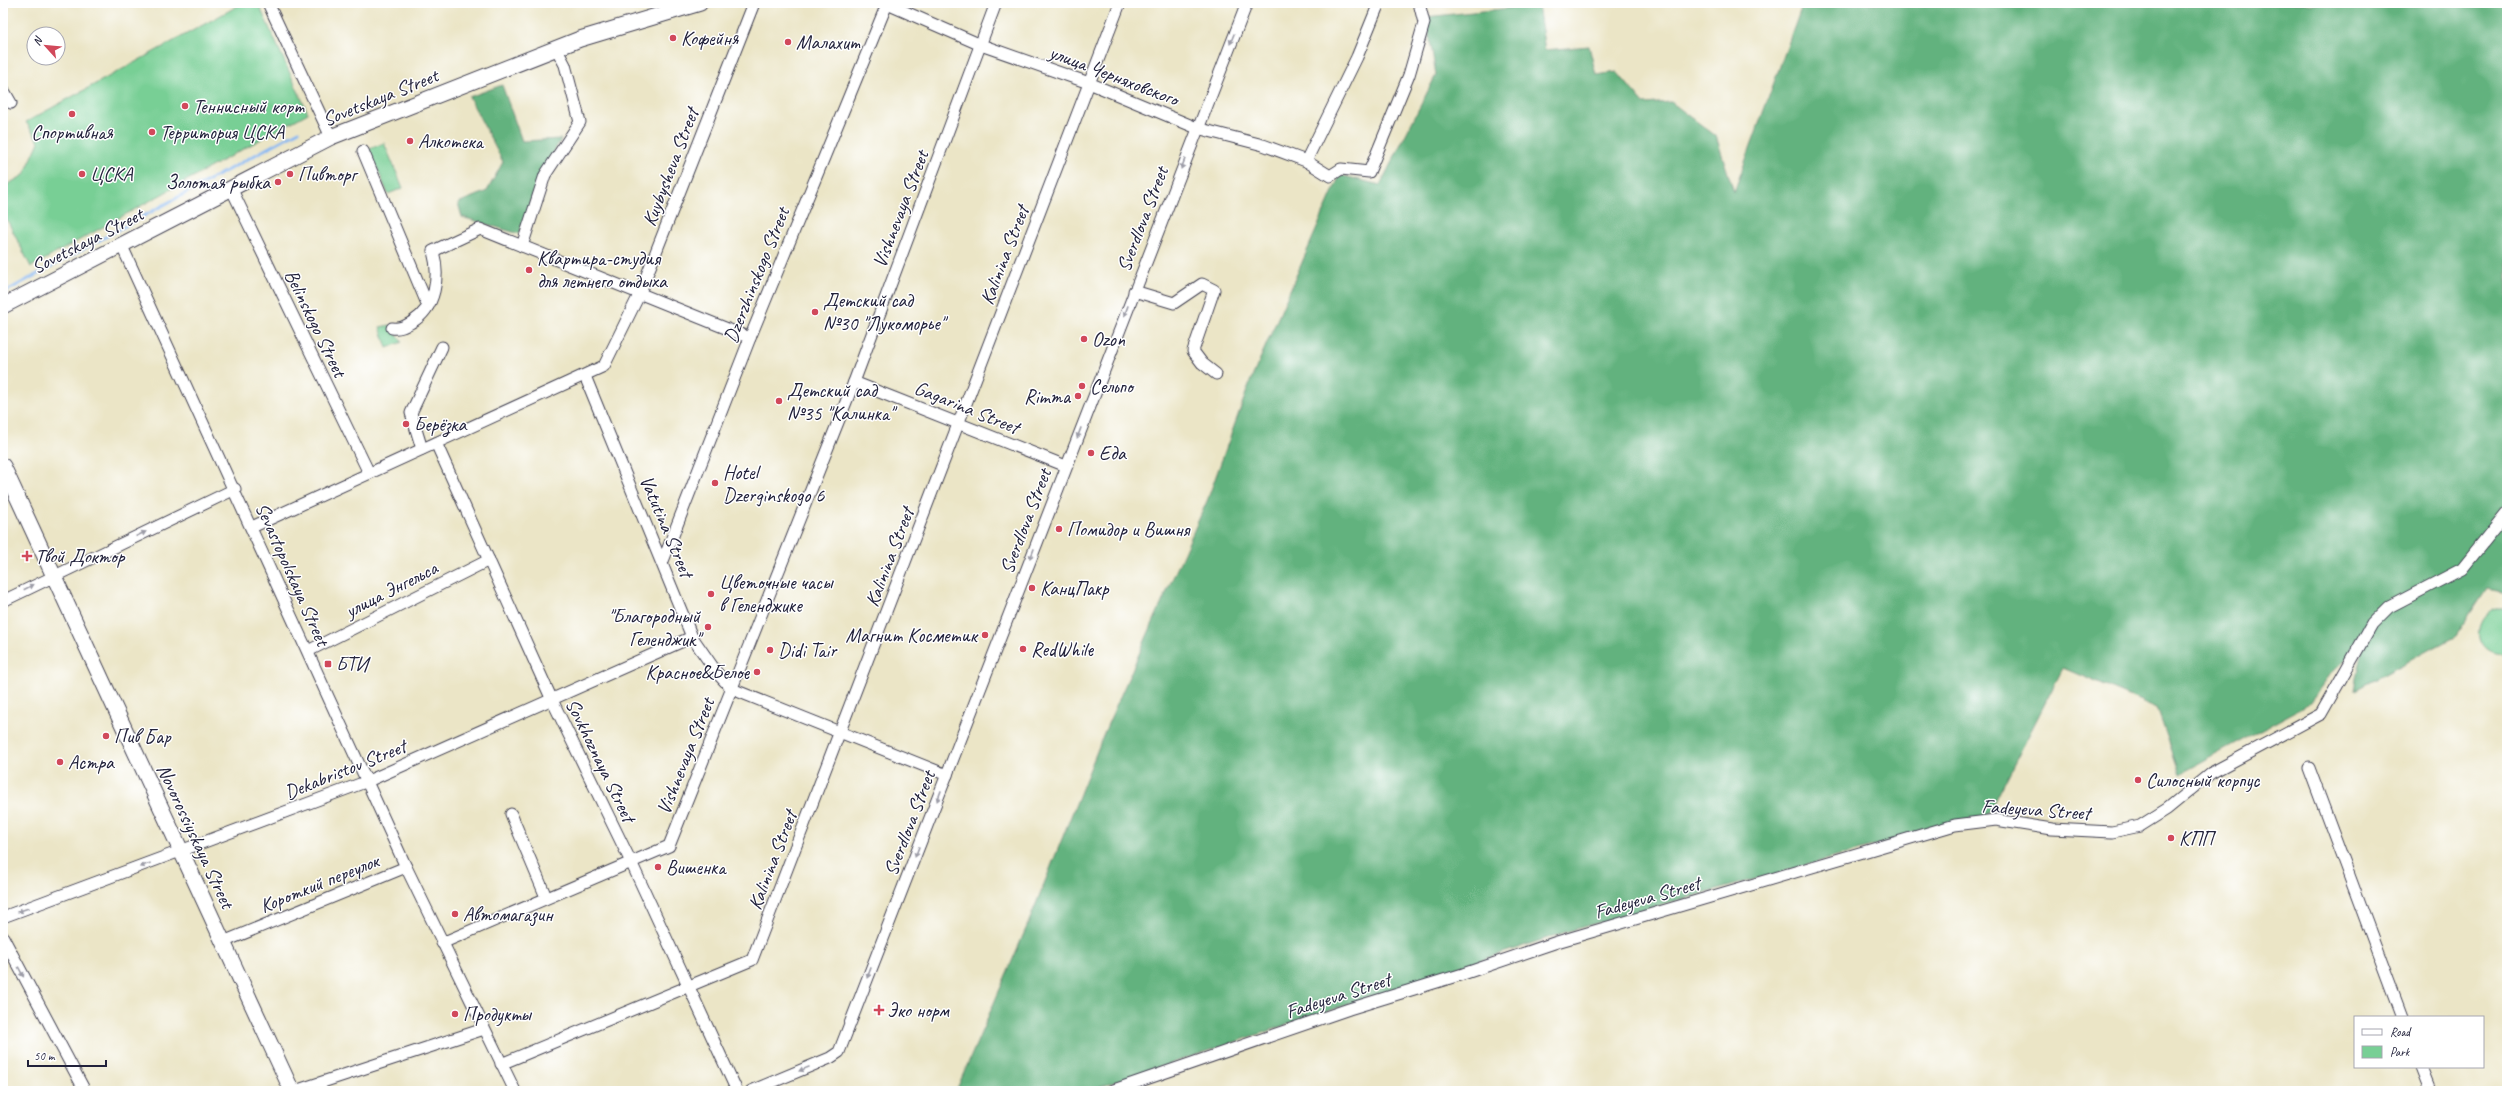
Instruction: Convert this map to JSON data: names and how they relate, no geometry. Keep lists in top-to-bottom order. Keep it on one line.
{"streets":{"street":["улица Черняховского","Sovetskaya Street","Kuybysheva Street","Vishnevaya Street","Sverdlova Street","Kalinina Street","Dzerzhinskogo Street","Belinskogo Street","Gagarina Street","Vatutina Street","Sevastopolskaya Street","улица Энгельса","Sovkhoznaya Street","Dekabristov Street","Fadeyeva Street","Novorossiyskaya Street","Короткий переулок"]},"crossings":[["улица Черняховского","Vishnevaya Street"],["улица Черняховского","Sverdlova Street"],["улица Черняховского","Kalinina Street"],["улица Черняховского","Dzerzhinskogo Street"],["Sovetskaya Street","Belinskogo Street"],["Sovetskaya Street","Sevastopolskaya Street"],["Kuybysheva Street","Belinskogo Street"],["Kuybysheva Street","Vatutina Street"],["Kuybysheva Street","Sevastopolskaya Street"],["Kuybysheva Street","Sovkhoznaya Street"],["Vishnevaya Street","Gagarina Street"],["Vishnevaya Street","Vatutina Street"],["Vishnevaya Street","Sevastopolskaya Street"],["Vishnevaya Street","Sovkhoznaya Street"],["Sverdlova Street","Gagarina Street"],["Sverdlova Street","Vatutina Street"],["Kalinina Street","Gagarina Street"],["Kalinina Street","Vatutina Street"],["Kalinina Street","Sevastopolskaya Street"],["Kalinina Street","Sovkhoznaya Street"],["Dzerzhinskogo Street","Vatutina Street"],["Vatutina Street","Dekabristov Street"],["Sevastopolskaya Street","улица Энгельса"],["Sevastopolskaya Street","Dekabristov Street"],["Sevastopolskaya Street","Короткий переулок"],["улица Энгельса","Sovkhoznaya Street"],["Sovkhoznaya Street","Dekabristov Street"],["Dekabristov Street","Novorossiyskaya Street"],["Novorossiyskaya Street","Короткий переулок"]],"one_way":["Sverdlova Street"],"places":{"other":["Кофейня","Малахит","Теннисный корт","Спортивная","Территория ЦСКА","Алкотека","ЦСКА","Пивторг","Золотая рыбка","Квартира-студия для летнего отдыха","Детский сад №30 \"Лукоморье\"","Ozon","Сельпо","Rimma","Детский сад №35 \"Калинка\"","Берёзка","Еда","Hotel Dzerginskogo 6","Помидор и Вишня","КанцПакр","Цветочные часы в Геленджике","\"Благородный Геленджик\"","Магнит Косметик","RedWhile","Didi Tair","Красное&Белое","Пив Бар","Астра","Силосный корпус","КПП","Вишенка","Автомагазин","Продукты"],"health":["Твой Доктор","Эко норм"],"transit":["БТИ"]},"legend":["Road","Park"],"scale_bar":"50 m","north":"top left"}
